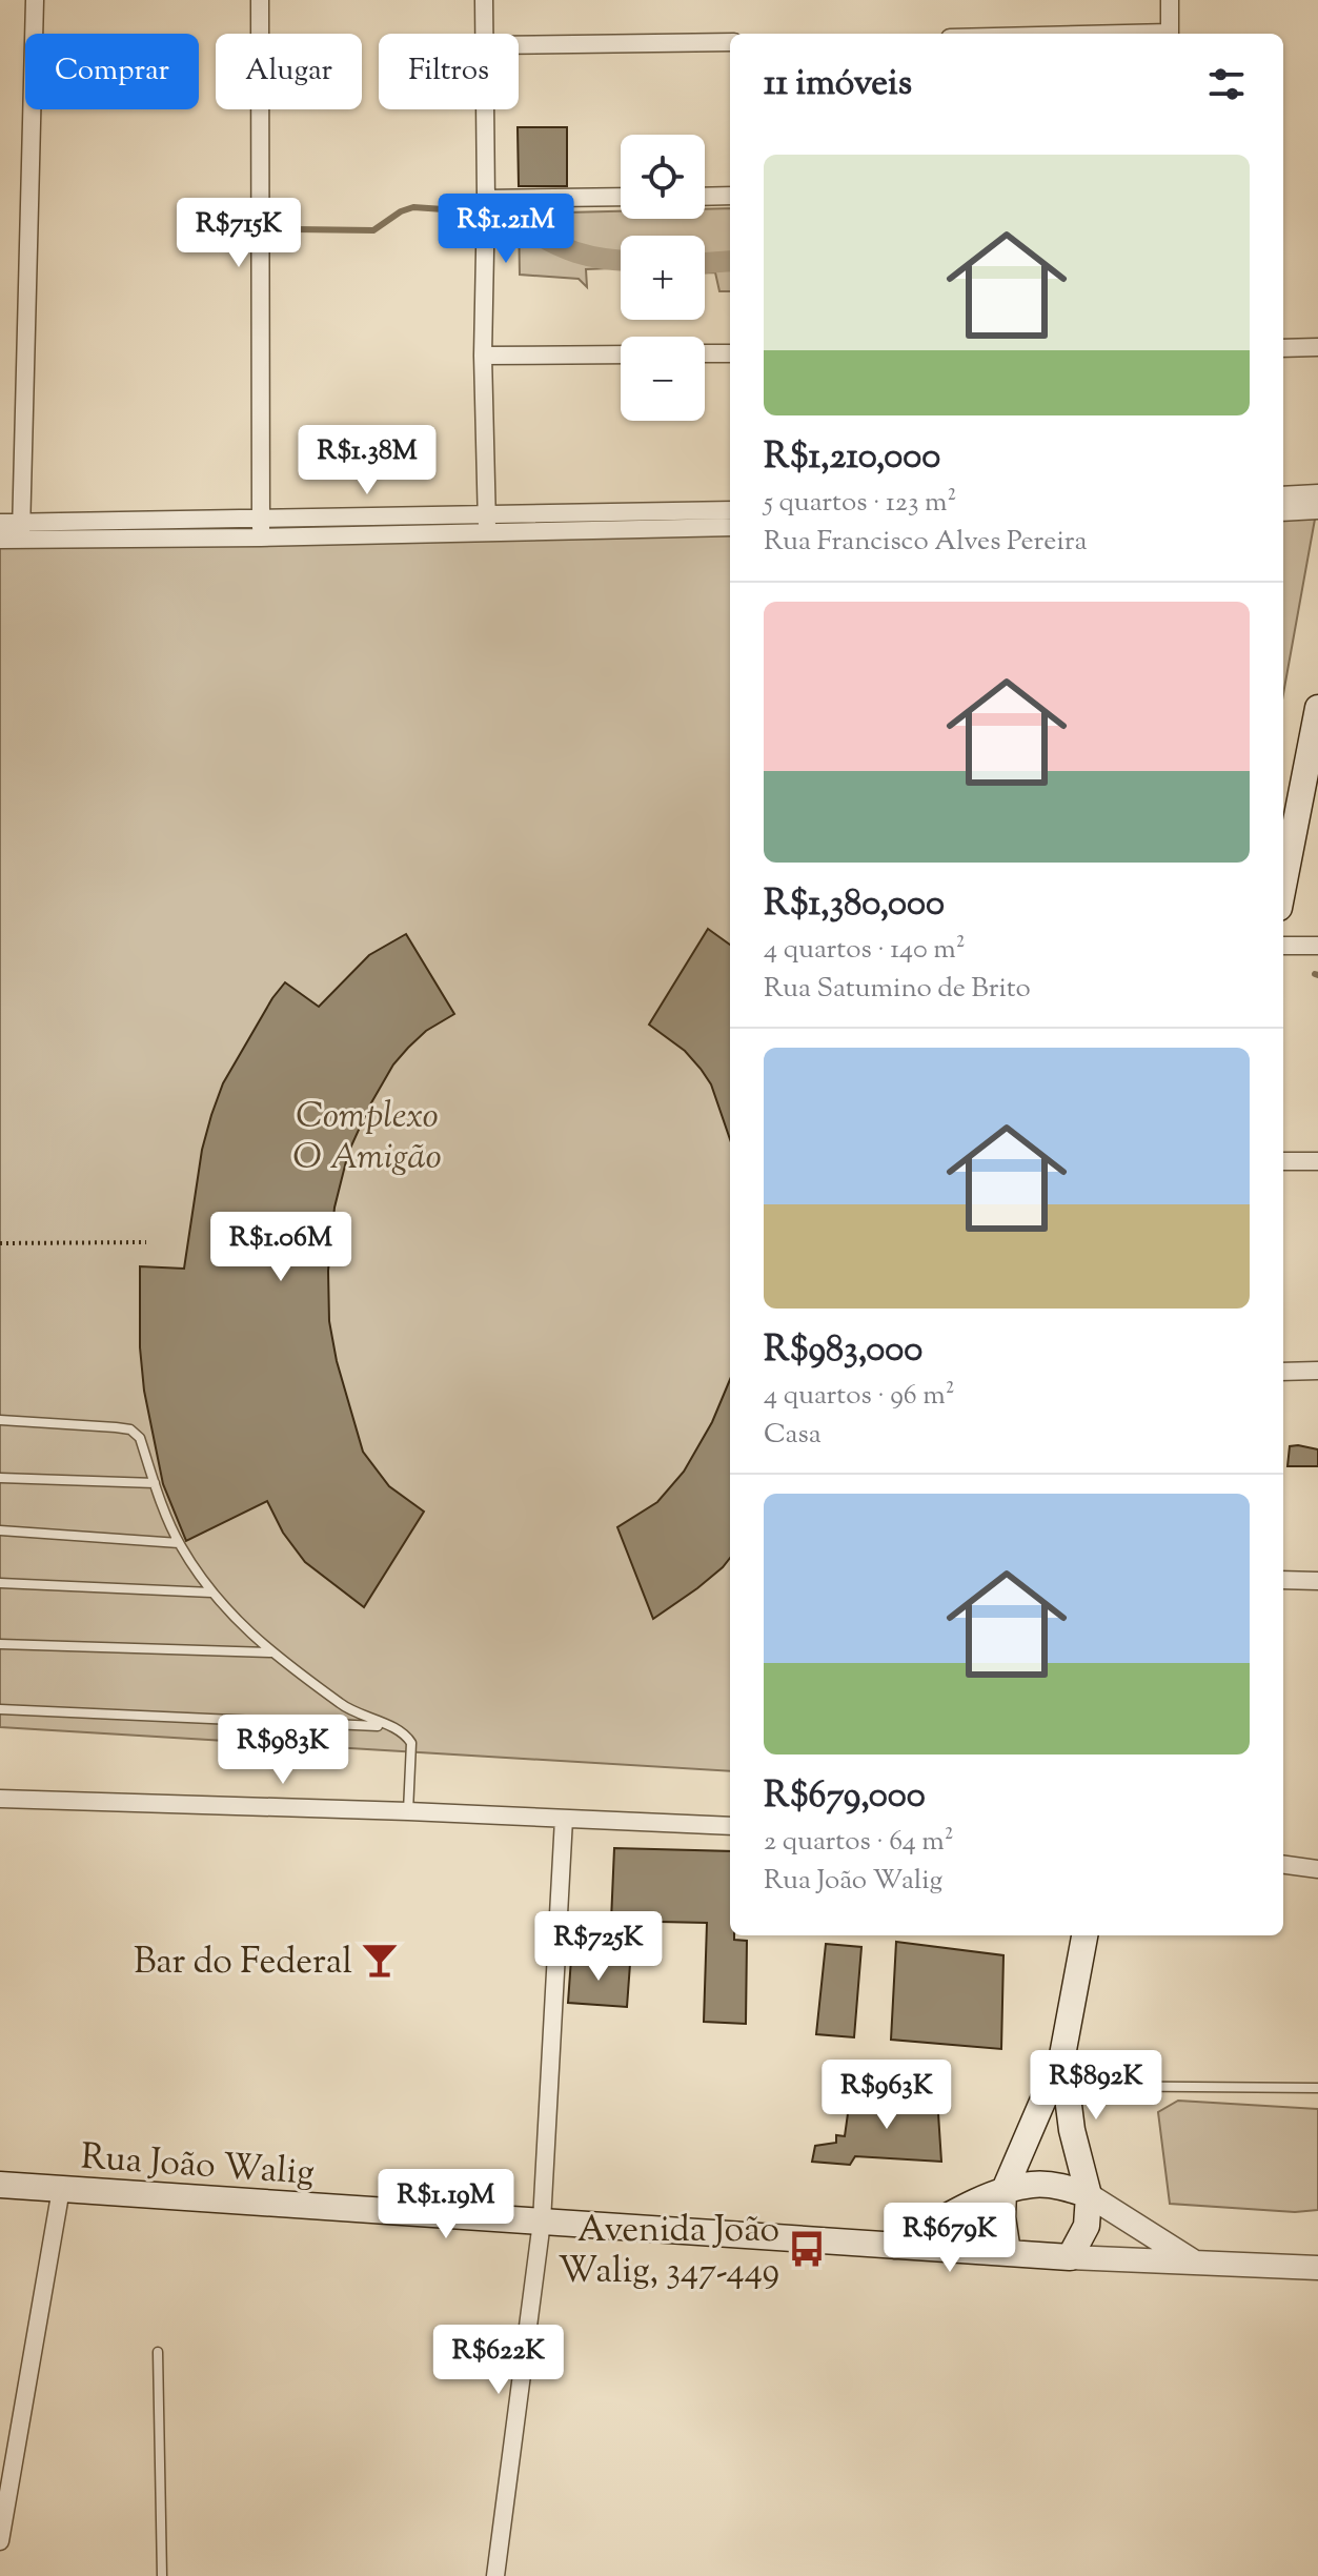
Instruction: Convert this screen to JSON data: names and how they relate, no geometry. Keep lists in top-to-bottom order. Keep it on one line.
{"streets":{"main road":["Rua João Walig"]},"parks":["Complexo O Amigão"],"places":{"bar":["Bar do Federal"],"bus stop":["Avenida João Walig, 347-449"]},"page":{"chip":["Comprar","Alugar","Filtros"],"heading":"11 imóveis","map_buttons":["+","−"],"list":[{"name":"R$1,210,000","note":"5 quartos · 123 m² · Rua Francisco Alves Pereira"},{"name":"R$1,380,000","note":"4 quartos · 140 m² · Rua Satumino de Brito"},{"name":"R$983,000","note":"4 quartos · 96 m² · Casa"},{"name":"R$679,000","note":"2 quartos · 64 m² · Rua João Walig"}],"price":["R$1.21M","R$715K","R$1.38M","R$1.06M","R$983K","R$725K","R$892K","R$963K","R$1.19M","R$679K","R$622K"]}}
